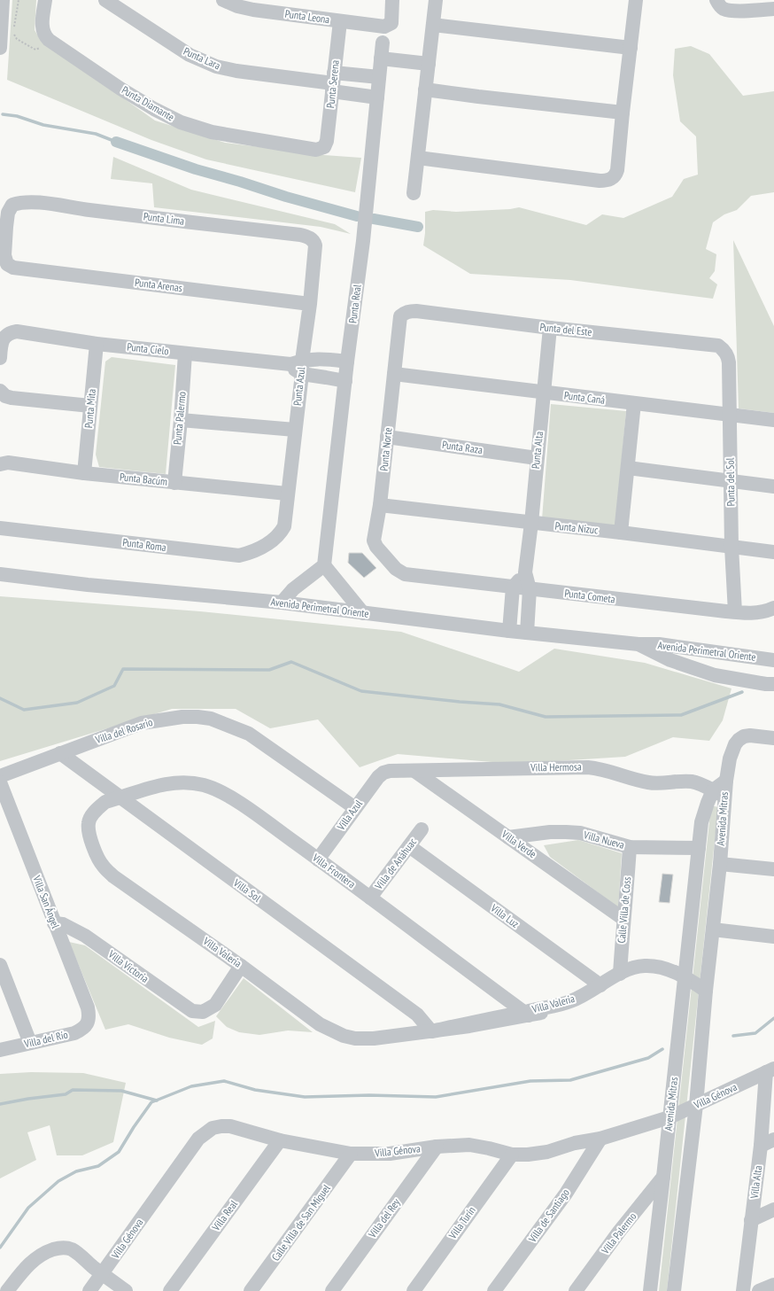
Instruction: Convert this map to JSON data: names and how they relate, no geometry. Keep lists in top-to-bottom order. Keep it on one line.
{"streets":{"street":["Punta Leona","Punta Lara","Punta Serena","Punta Diamante","Punta Lima","Punta Arenas","Punta Real","Punta del Este","Punta Cielo","Punta Azul","Punta Caná","Punta Mita","Punta Palermo","Punta Raza","Punta Norte","Punta Alta","Punta Bacúm","Punta del Sol","Punta Nizuc","Punta Roma","Punta Cometa","Avenida Perimetral Oriente","Villa del Rosario","Villa Hermosa","Villa Azul","Avenida Mitras","Villa Nueva","Villa Verde","Villa de Anáhuac","Villa Frontera","Villa Sol","Villa San Ángel","Calle Villa de Coss","Villa Luz","Villa Valeria","Villa Victoria","Villa del Río","Villa Génova","Villa Alta","Villa Real","Villa de Santiago","Villa del Rey","Calle Villa de San Miguel","Villa Turín","Villa Palermo"]},"crossings":[["Punta Leona","Punta Serena"],["Punta Lara","Punta Serena"],["Punta Serena","Punta Diamante"],["Punta Lima","Punta Arenas"],["Punta Lima","Punta Azul"],["Punta Arenas","Punta Azul"],["Punta Real","Punta Cielo"],["Punta del Este","Punta Norte"],["Punta del Este","Punta Alta"],["Punta del Este","Punta del Sol"],["Punta Cielo","Punta Azul"],["Punta Cielo","Punta Mita"],["Punta Cielo","Punta Palermo"],["Punta Azul","Punta Bacúm"],["Punta Azul","Punta Roma"],["Punta Caná","Punta Norte"],["Punta Caná","Punta Alta"],["Punta Caná","Punta del Sol"],["Punta Mita","Punta Bacúm"],["Punta Palermo","Punta Bacúm"],["Punta Raza","Punta Norte"],["Punta Raza","Punta Alta"],["Punta Norte","Punta Nizuc"],["Punta Norte","Punta Cometa"],["Punta Alta","Punta Nizuc"],["Punta Alta","Punta Cometa"],["Punta Alta","Avenida Perimetral Oriente"],["Punta del Sol","Punta Nizuc"],["Punta del Sol","Punta Cometa"],["Villa del Rosario","Villa Azul"],["Villa del Rosario","Villa Sol"],["Villa Hermosa","Villa Azul"],["Villa Hermosa","Avenida Mitras"],["Villa Hermosa","Villa Verde"],["Villa Azul","Villa Frontera"],["Avenida Mitras","Villa Nueva"],["Avenida Mitras","Villa Valeria"],["Avenida Mitras","Villa Génova"],["Avenida Mitras","Villa Palermo"],["Villa Nueva","Villa Verde"],["Villa Nueva","Calle Villa de Coss"],["Villa Verde","Calle Villa de Coss"],["Villa de Anáhuac","Villa Frontera"],["Villa de Anáhuac","Villa Luz"],["Villa Frontera","Villa Sol"],["Villa Frontera","Villa Valeria"],["Villa Sol","Villa Valeria"],["Villa San Ángel","Villa Victoria"],["Villa San Ángel","Villa del Río"],["Calle Villa de Coss","Villa Valeria"],["Villa Luz","Villa Valeria"],["Villa Valeria","Villa Victoria"],["Villa Génova","Villa Alta"],["Villa Génova","Villa Real"],["Villa Génova","Villa de Santiago"],["Villa Génova","Villa del Rey"],["Villa Génova","Calle Villa de San Miguel"],["Villa Génova","Villa Turín"]]}
